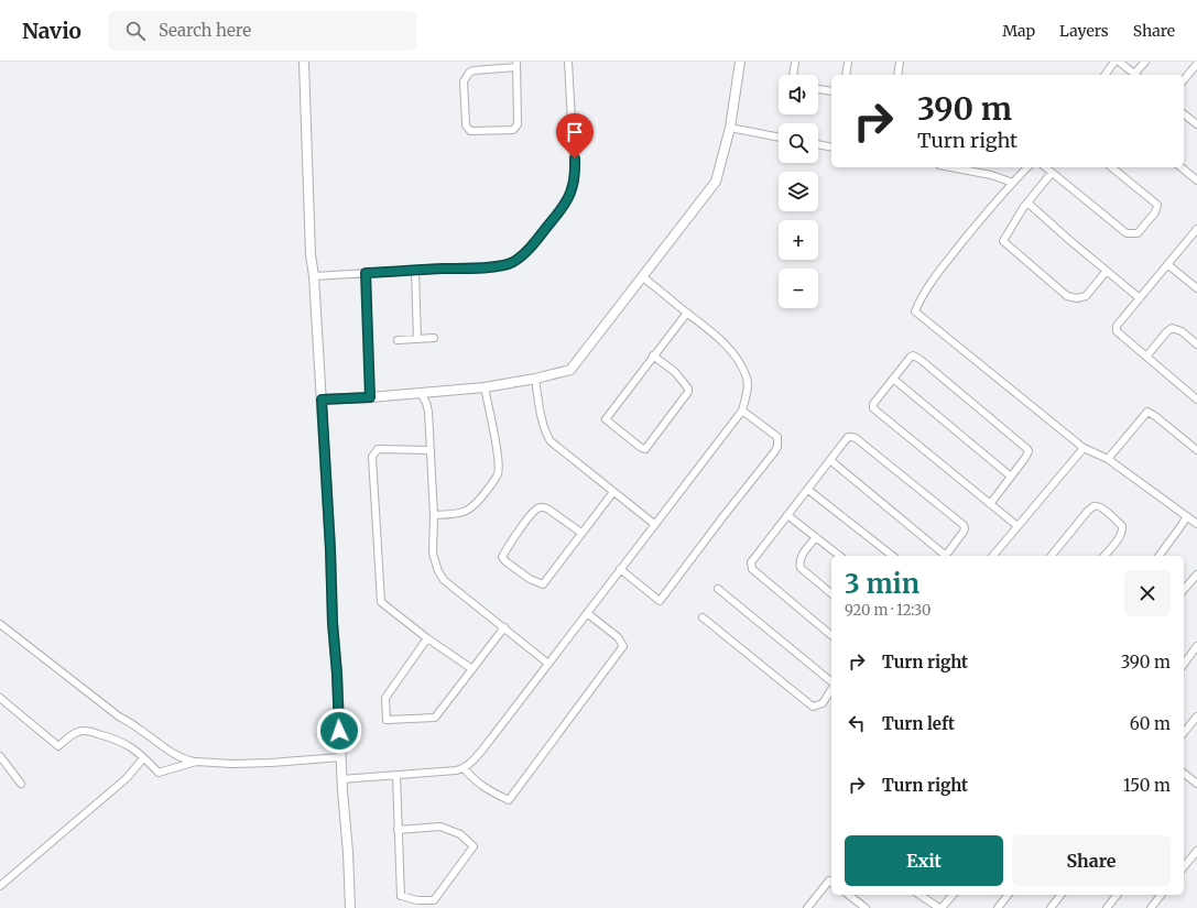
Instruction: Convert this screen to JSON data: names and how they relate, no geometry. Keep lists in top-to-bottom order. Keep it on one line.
{"page":{"header":"Navio","search":"Search here","nav":["Map","Layers","Share"],"map_buttons":["+","−"],"turn":["390 m","Turn right"],"heading":["3 min","920 m · 12:30"],"list":[{"name":"Turn right","value":"390 m"},{"name":"Turn left","value":"60 m"},{"name":"Turn right","value":"150 m"}],"buttons":["Exit","Share"]}}
